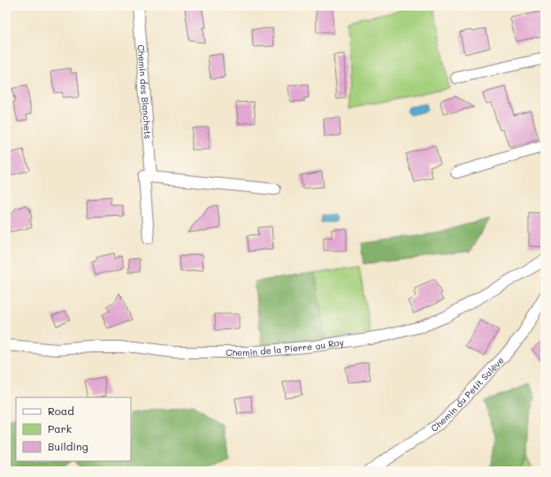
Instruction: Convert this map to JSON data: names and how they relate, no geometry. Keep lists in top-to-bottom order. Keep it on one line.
{"streets":{"street":["Chemin des Blanchets","Chemin de la Pierre au Roy","Chemin du Petit Salève"]},"legend":["Road","Park","Building"]}
